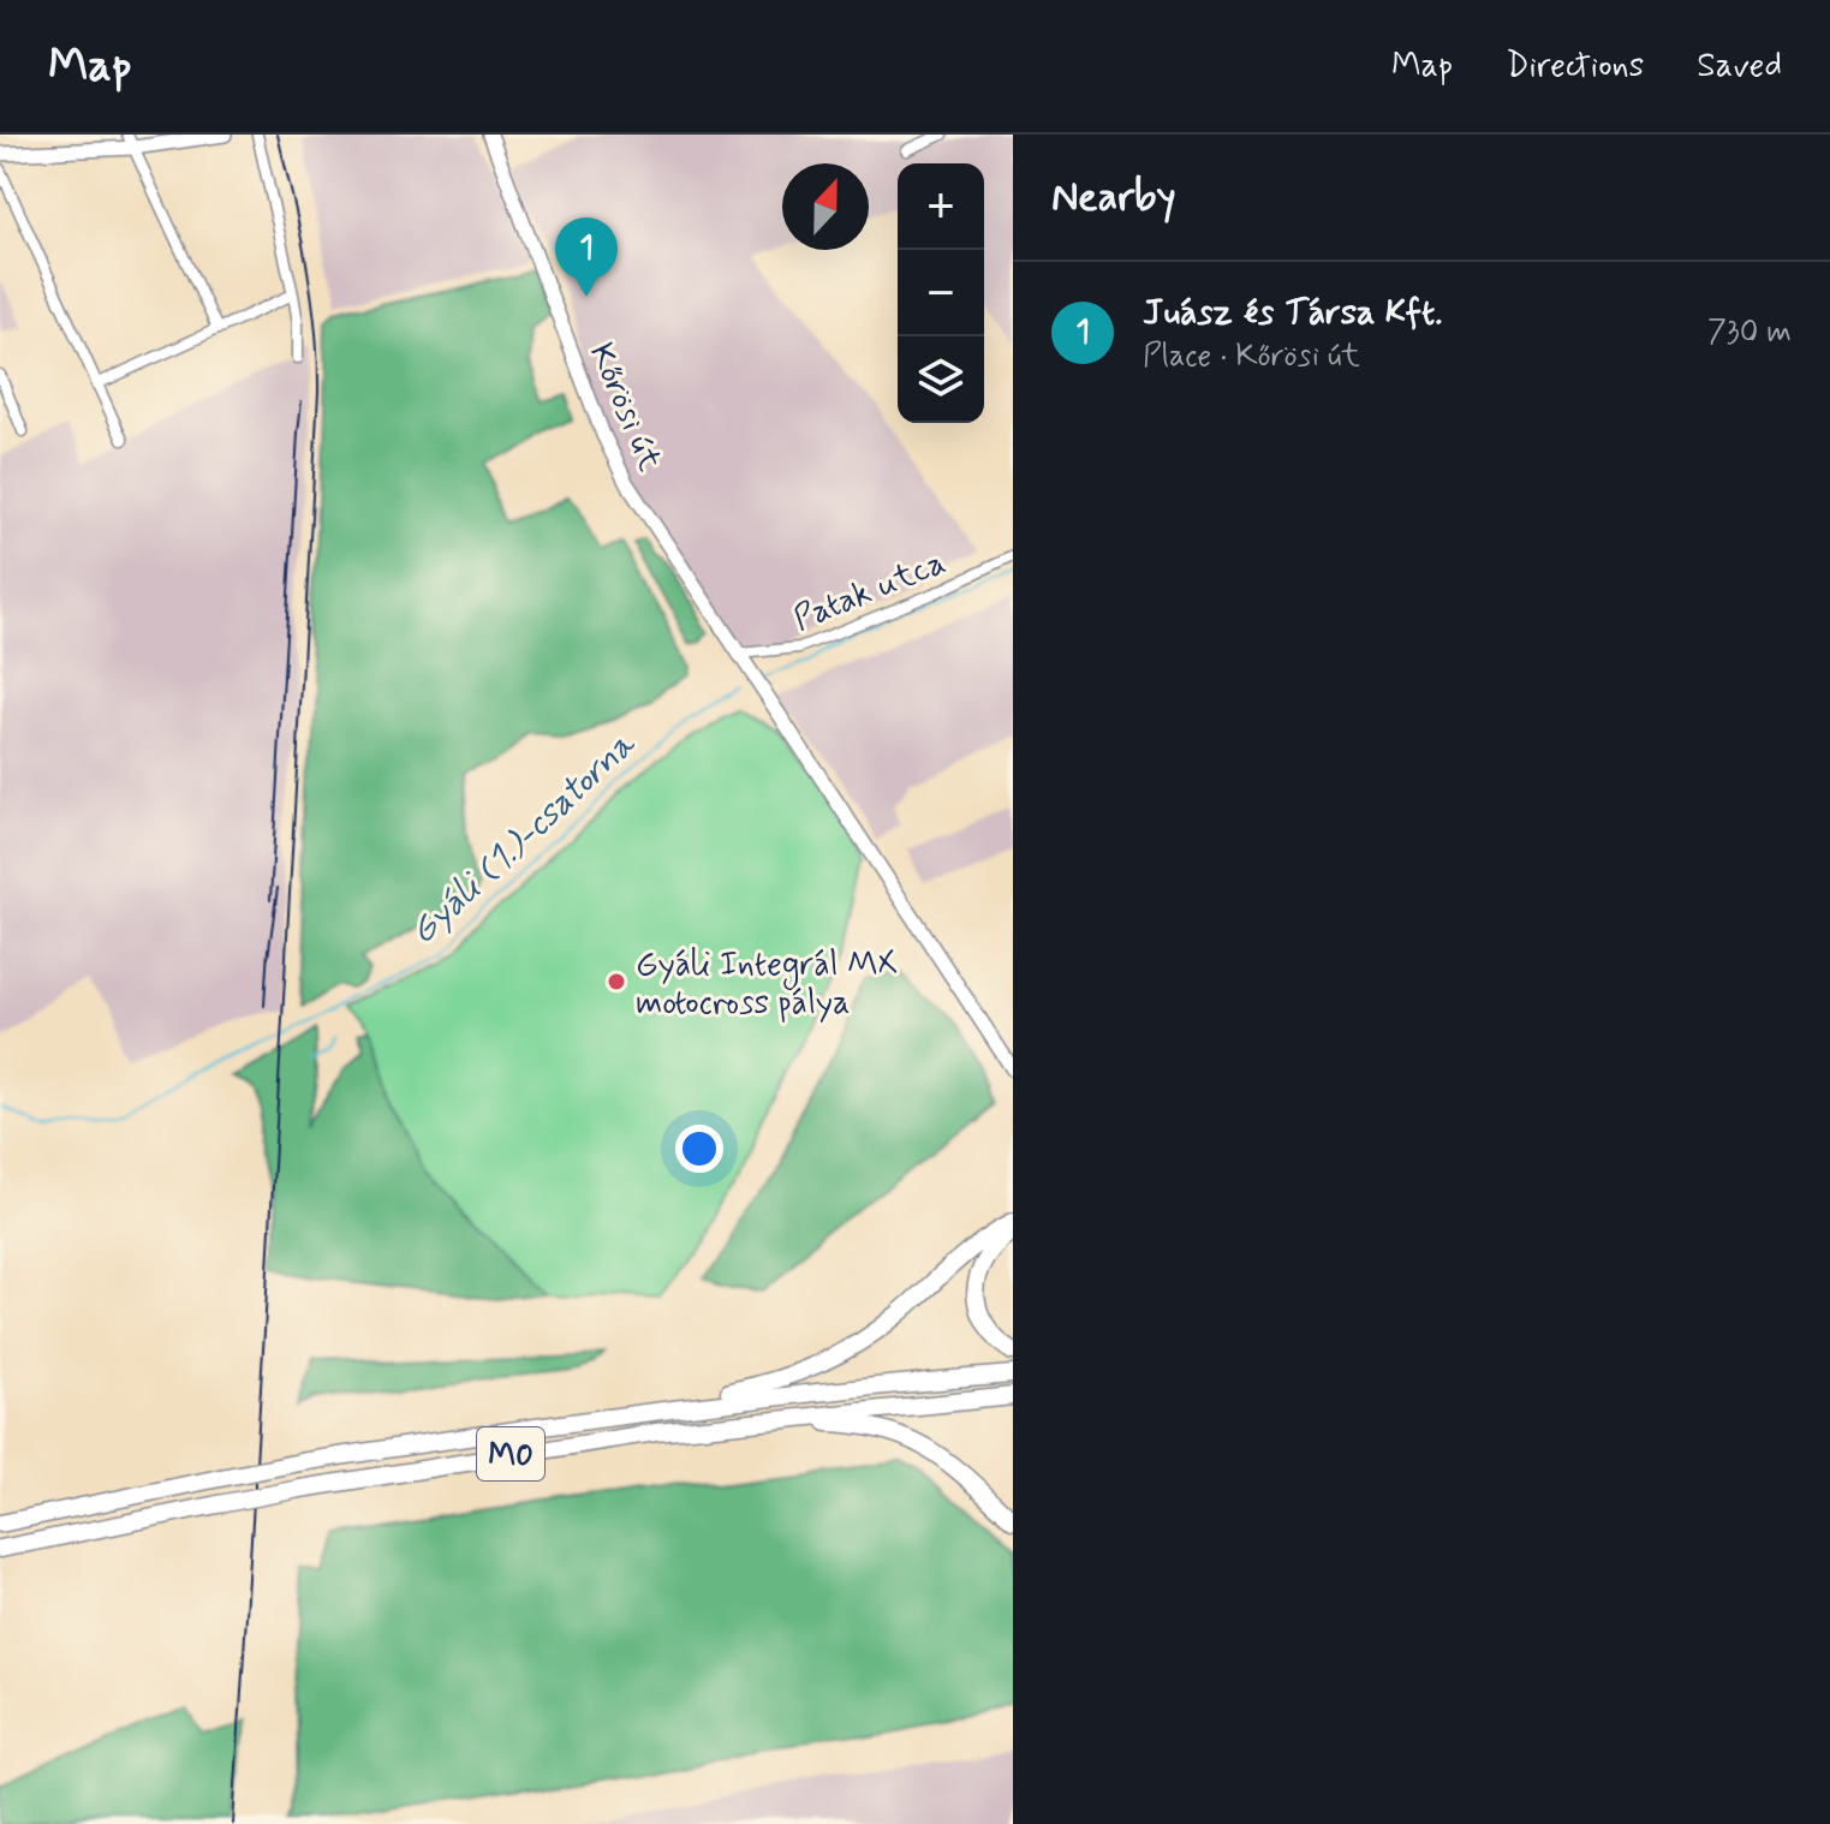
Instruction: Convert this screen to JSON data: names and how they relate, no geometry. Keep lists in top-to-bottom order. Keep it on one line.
{"streets":{"highway":["M0"],"main road":["Kőrösi út"],"street":["Patak utca"]},"crossings":[["Kőrösi út","Patak utca"]],"water":["Gyáli (1.)-csatorna"],"places":["Gyáli Integrál MX motocross pálya"],"north":"top","page":{"header":"Map","nav":["Map","Directions","Saved"],"heading":"Nearby","map_buttons":["+","−"],"pins":"1","list":[{"mark":"1","name":"Juász és Társa Kft.","note":"Place · Kőrösi út","value":"730 m"}]}}
